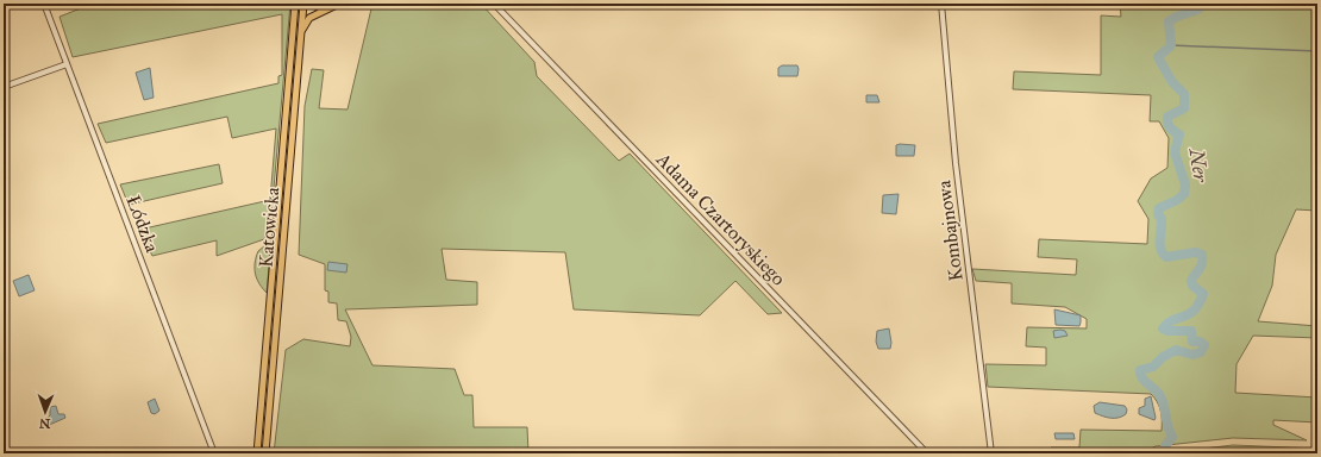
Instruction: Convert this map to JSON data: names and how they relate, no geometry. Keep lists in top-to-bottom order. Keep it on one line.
{"streets":{"main road":["Katowicka"],"street":["Adama Czartoryskiego","Łódzka","Kombajnowa"]},"water":["Ner"],"north":"bottom"}
